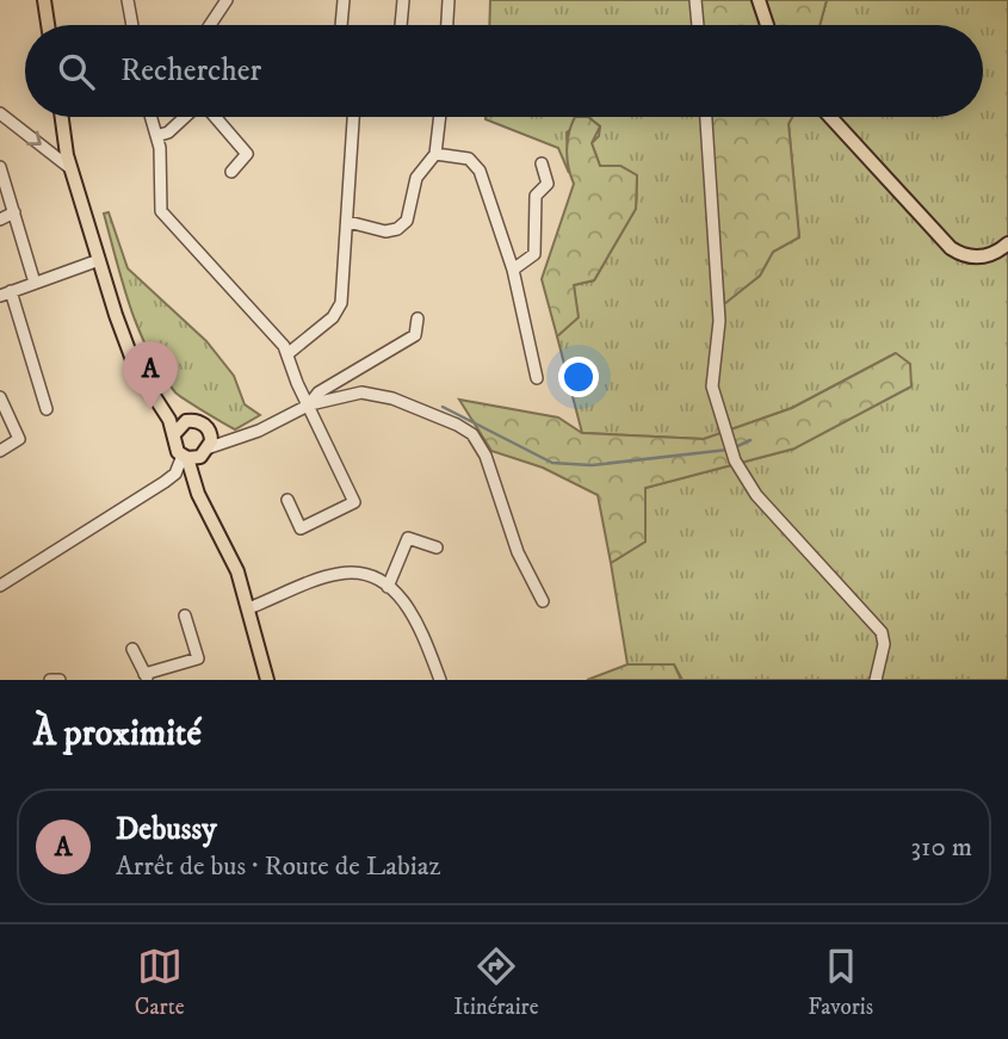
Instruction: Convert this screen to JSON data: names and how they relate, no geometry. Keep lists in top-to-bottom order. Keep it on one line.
{"page":{"search":"Rechercher","pins":"A","heading":"À proximité","list":[{"mark":"A","name":"Debussy","note":"Arrêt de bus · Route de Labiaz","value":"310 m"}],"nav":["Carte","Itinéraire","Favoris"]}}
